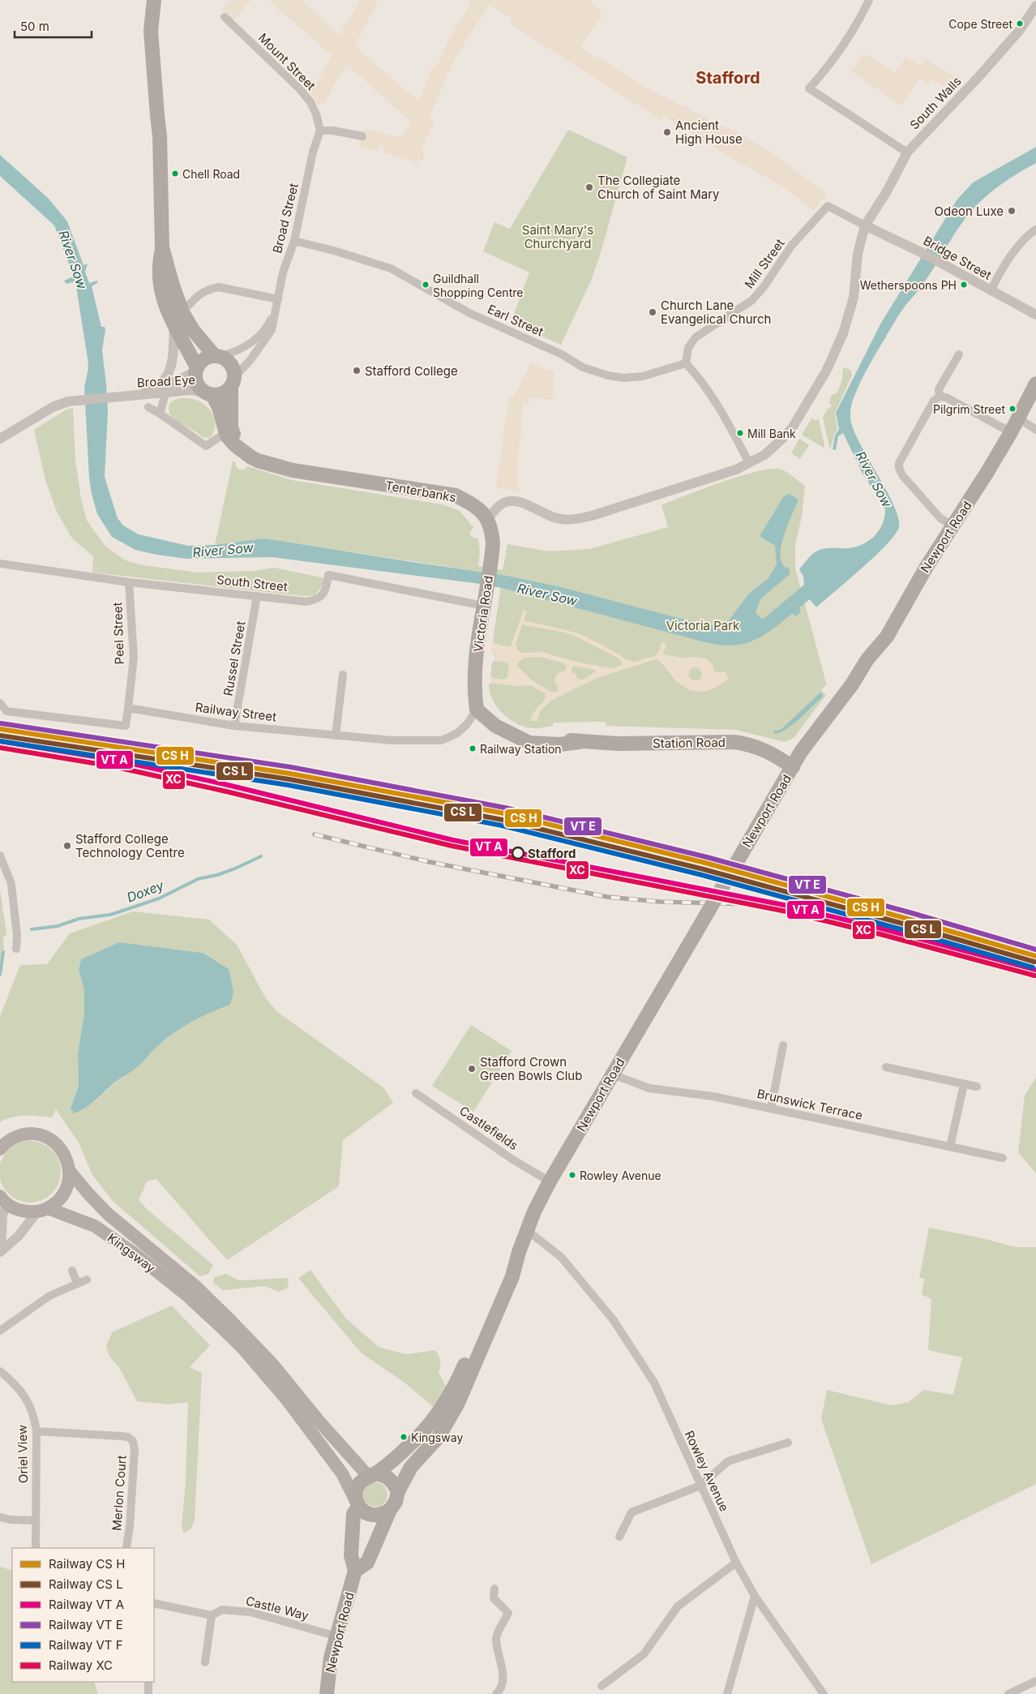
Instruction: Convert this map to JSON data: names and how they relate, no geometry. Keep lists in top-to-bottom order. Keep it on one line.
{"streets":{"highway":["Tenterbanks","Newport Road","Victoria Road","Station Road"],"main road":["Kingsway"],"street":["Mount Street","South Walls","Broad Street","Bridge Street","Mill Street","Earl Street","Broad Eye","South Street","Peel Street","Russel Street","Railway Street","Brunswick Terrace","Castlefields","Oriel View","Rowley Avenue","Merlon Court","Castle Way"]},"crossings":[["Mount Street","Broad Street"],["South Walls","Bridge Street"],["South Walls","Mill Street"],["Broad Street","Earl Street"],["Broad Street","Broad Eye"],["Broad Street","Tenterbanks"],["Bridge Street","Mill Street"],["Mill Street","Earl Street"],["Broad Eye","Tenterbanks"],["Tenterbanks","Victoria Road"],["Newport Road","Station Road"],["Newport Road","Brunswick Terrace"],["Newport Road","Castlefields"],["Newport Road","Kingsway"],["Newport Road","Rowley Avenue"],["Newport Road","Castle Way"],["South Street","Victoria Road"],["South Street","Peel Street"],["South Street","Russel Street"],["Victoria Road","Railway Street"],["Victoria Road","Station Road"],["Peel Street","Railway Street"],["Russel Street","Railway Street"],["Railway Street","Station Road"],["Oriel View","Merlon Court"]],"districts":["Stafford"],"water":["River Sow","Doxey"],"parks":["Saint Mary's Churchyard","Victoria Park"],"places":["Cope Street","Ancient High House","Chell Road","The Collegiate Church of Saint Mary","Odeon Luxe","Guildhall Shopping Centre","Wetherspoons PH","Church Lane Evangelical Church","Stafford College","Pilgrim Street","Mill Bank","Railway Station","Stafford College Technology Centre","Stafford","Stafford Crown Green Bowls Club","Rowley Avenue","Kingsway"],"lines":["rail line XC"],"legend":["Railway CS H","Railway CS L","Railway VT A","Railway VT E","Railway VT F","Railway XC"],"scale_bar":"50 m"}
